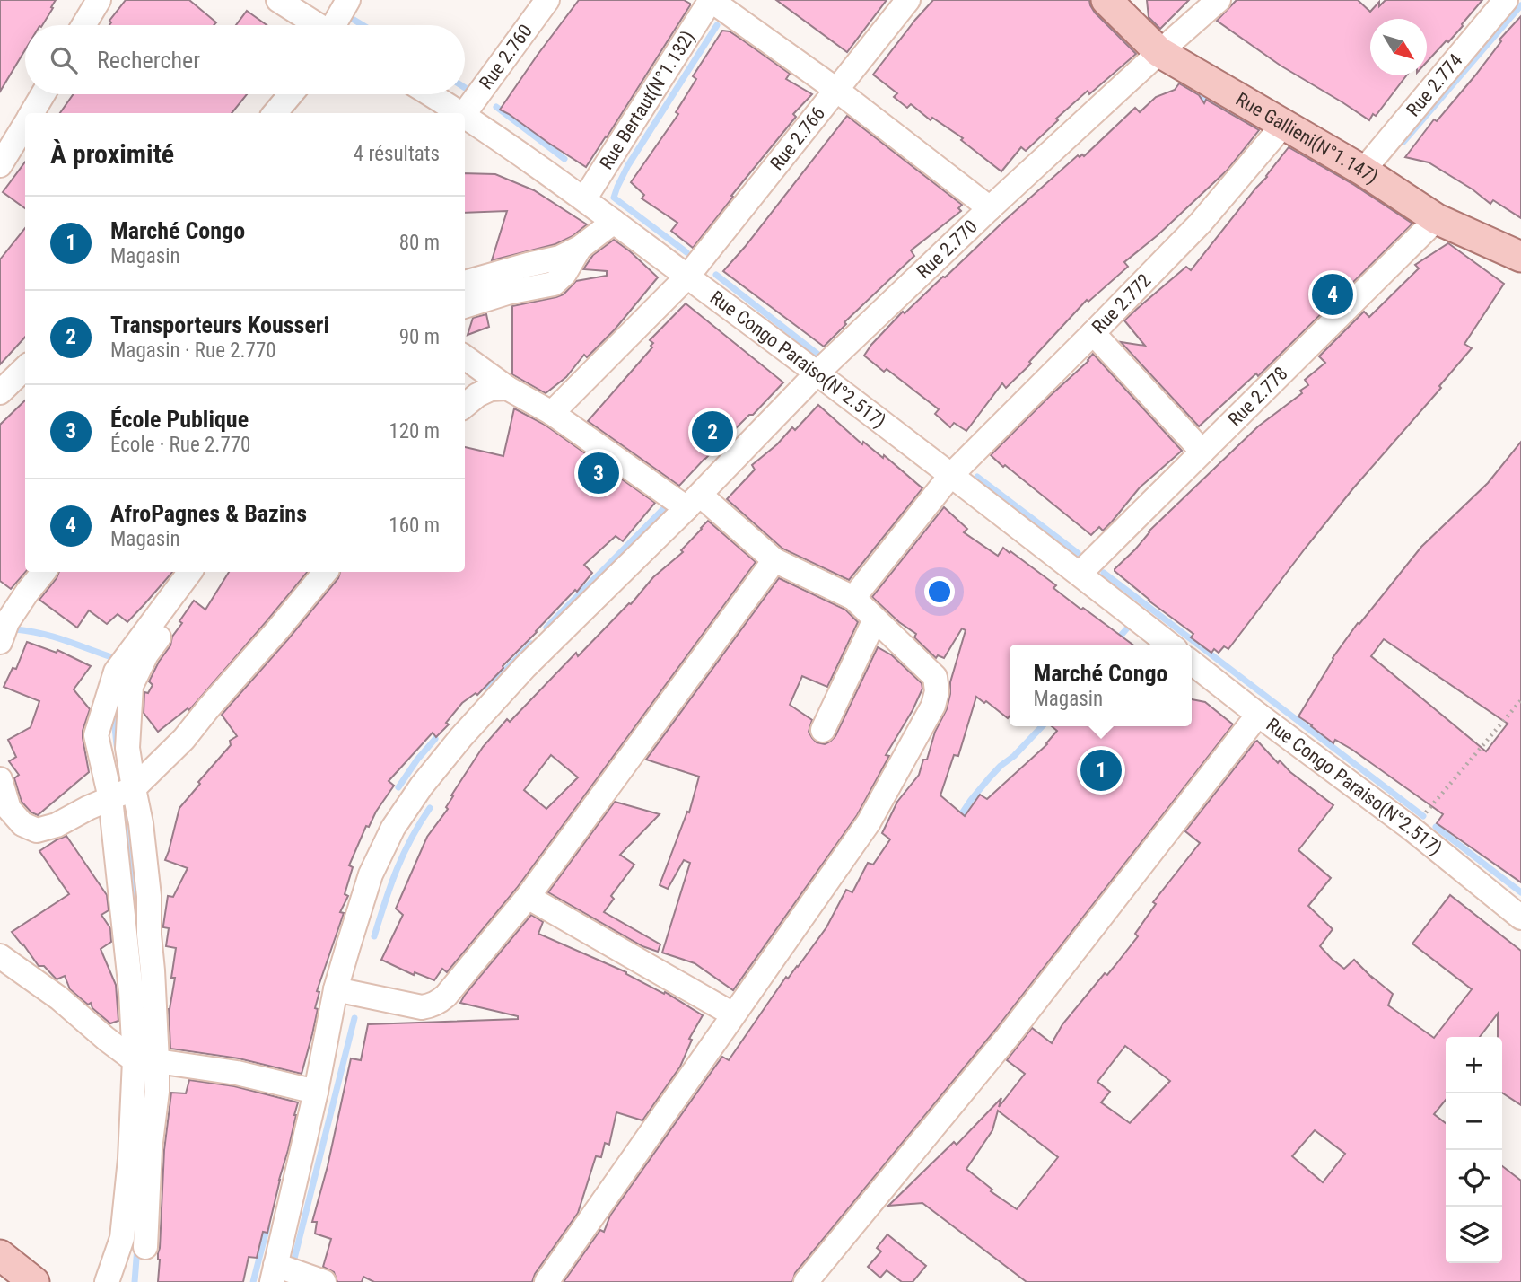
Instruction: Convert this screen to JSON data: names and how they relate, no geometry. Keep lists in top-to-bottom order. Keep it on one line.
{"streets":{"main road":["Rue Gallieni(N°1.147)"],"street":["Rue 2.760","Rue 2.774","Rue Bertaut(N°1.132)","Rue 2.766","Rue 2.770","Rue 2.772","Rue Congo Paraiso(N°2.517)","Rue 2.778"]},"crossings":[["Rue 2.774","Rue Gallieni(N°1.147)"],["Rue Bertaut(N°1.132)","Rue Congo Paraiso(N°2.517)"],["Rue 2.766","Rue Congo Paraiso(N°2.517)"],["Rue Gallieni(N°1.147)","Rue 2.770"],["Rue Gallieni(N°1.147)","Rue 2.772"],["Rue Gallieni(N°1.147)","Rue 2.778"],["Rue 2.770","Rue Congo Paraiso(N°2.517)"],["Rue 2.772","Rue Congo Paraiso(N°2.517)"],["Rue Congo Paraiso(N°2.517)","Rue 2.778"]],"north":"bottom right","page":{"search":"Rechercher","heading":["À proximité","4 résultats"],"list":[{"mark":"1","name":"Marché Congo","note":"Magasin","value":"80 m"},{"mark":"2","name":"Transporteurs Kousseri","note":"Magasin · Rue 2.770","value":"90 m"},{"mark":"3","name":"École Publique","note":"École · Rue 2.770","value":"120 m"},{"mark":"4","name":"AfroPagnes & Bazins","note":"Magasin","value":"160 m"}],"pins":["4","2","3","1"],"popup":["Marché Congo","Magasin"],"map_buttons":["+","−"]}}
